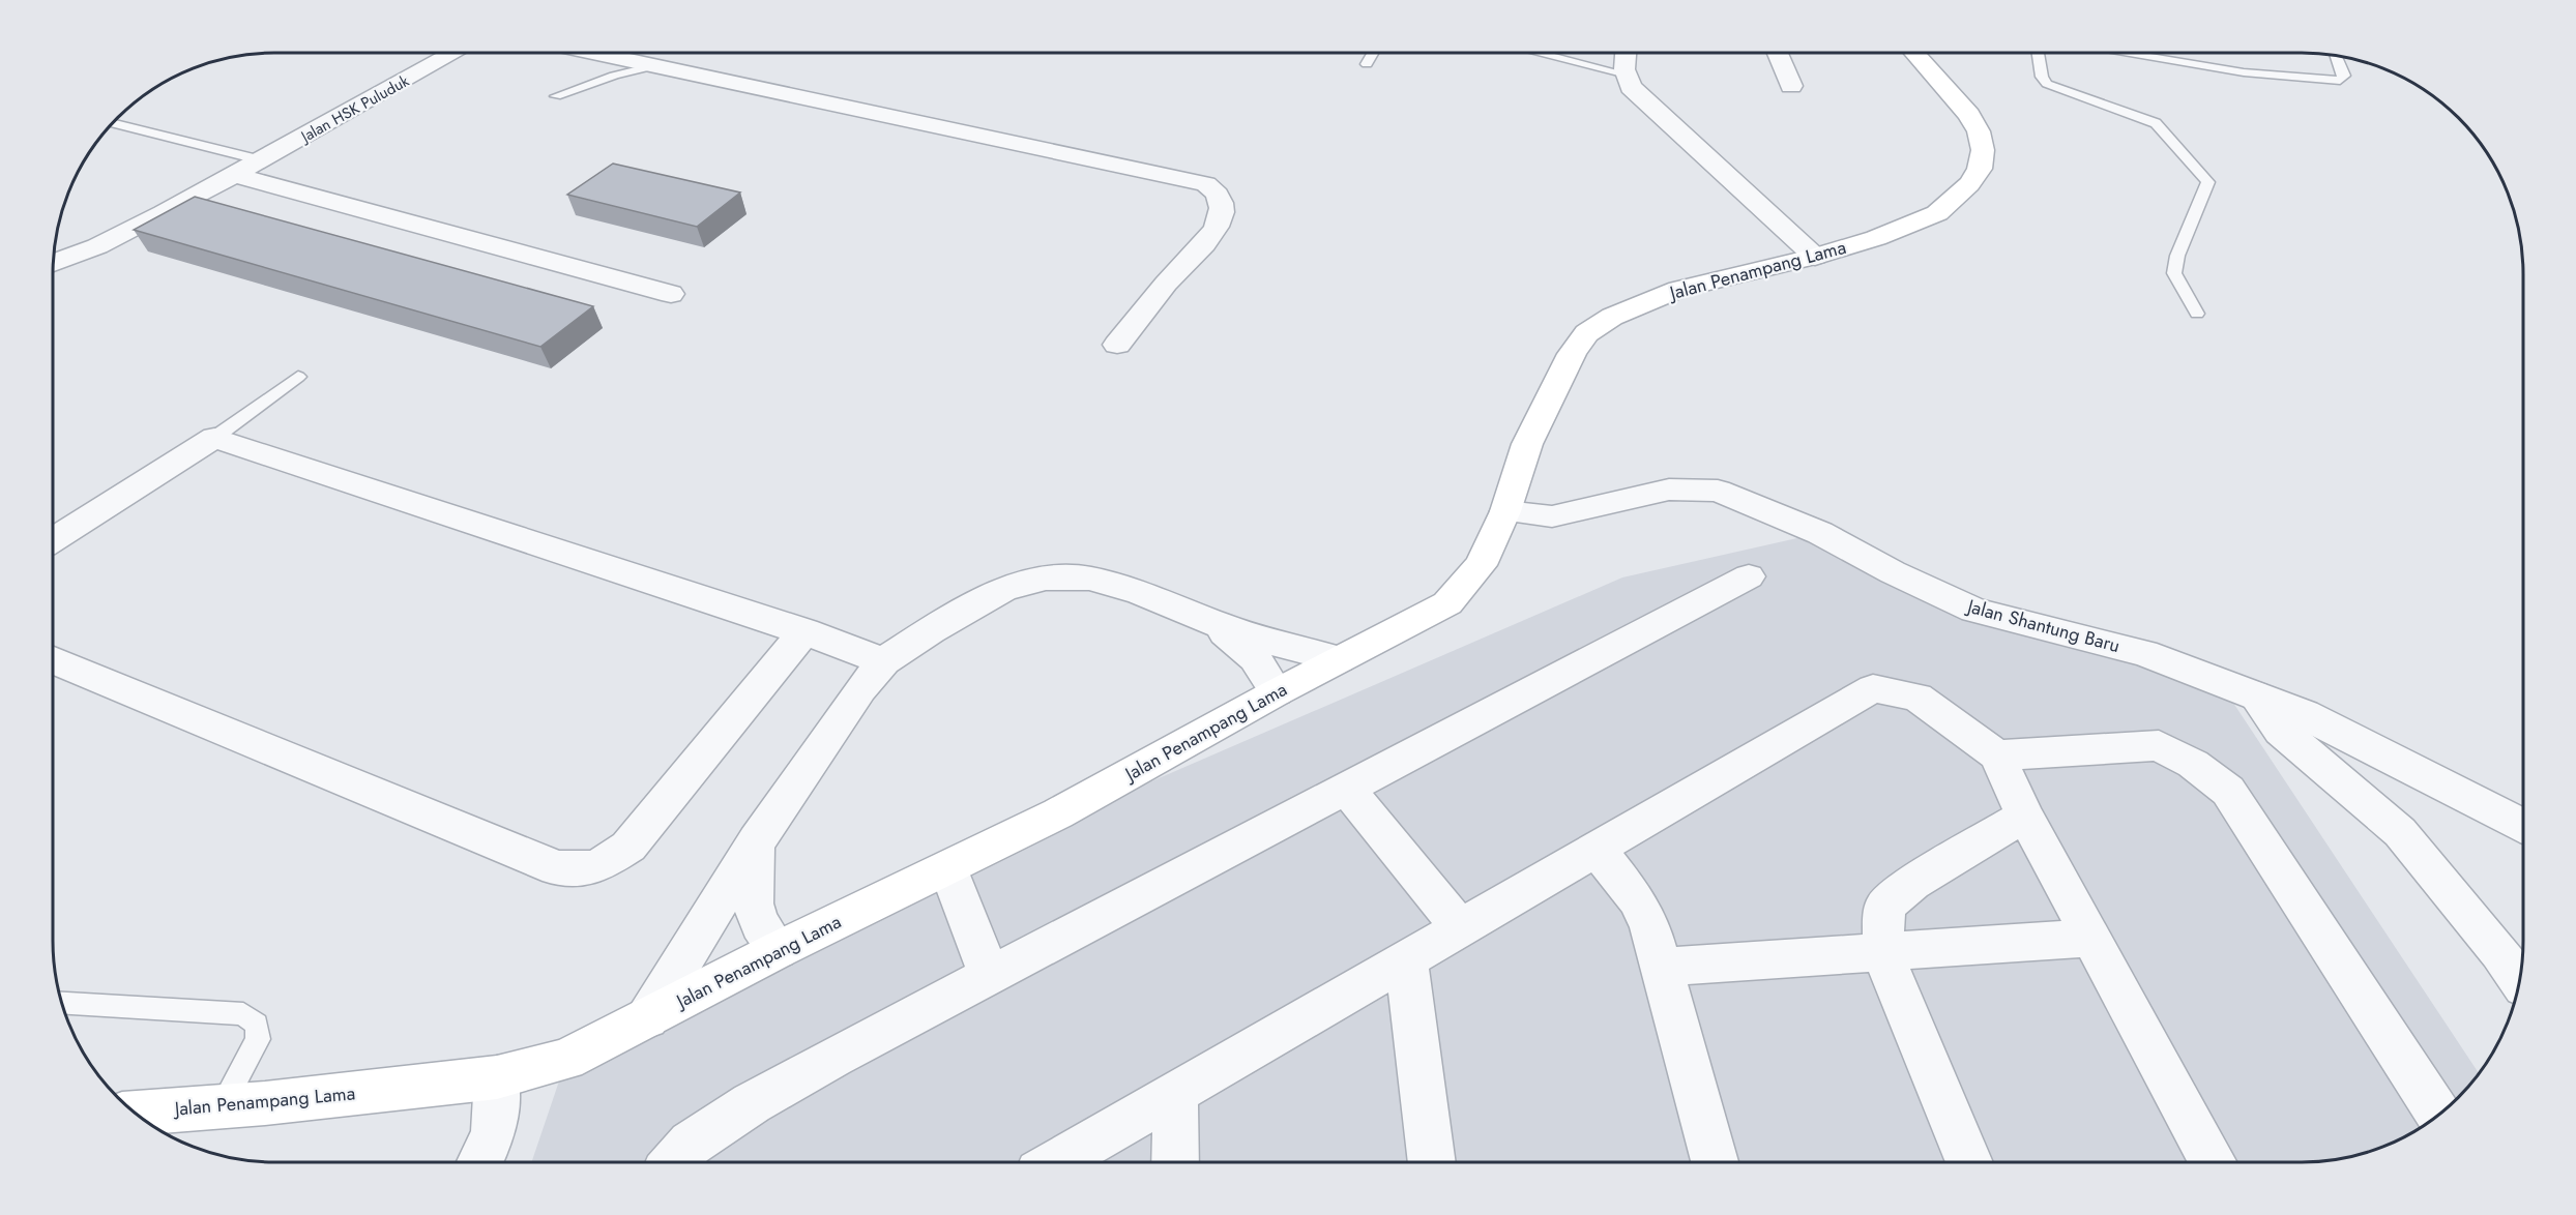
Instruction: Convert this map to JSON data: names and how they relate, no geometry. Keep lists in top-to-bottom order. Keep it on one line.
{"streets":{"main road":["Jalan Penampang Lama"],"street":["Jalan HSK Puluduk","Jalan Shantung Baru"]},"crossings":[["Jalan Penampang Lama","Jalan Shantung Baru"]]}
